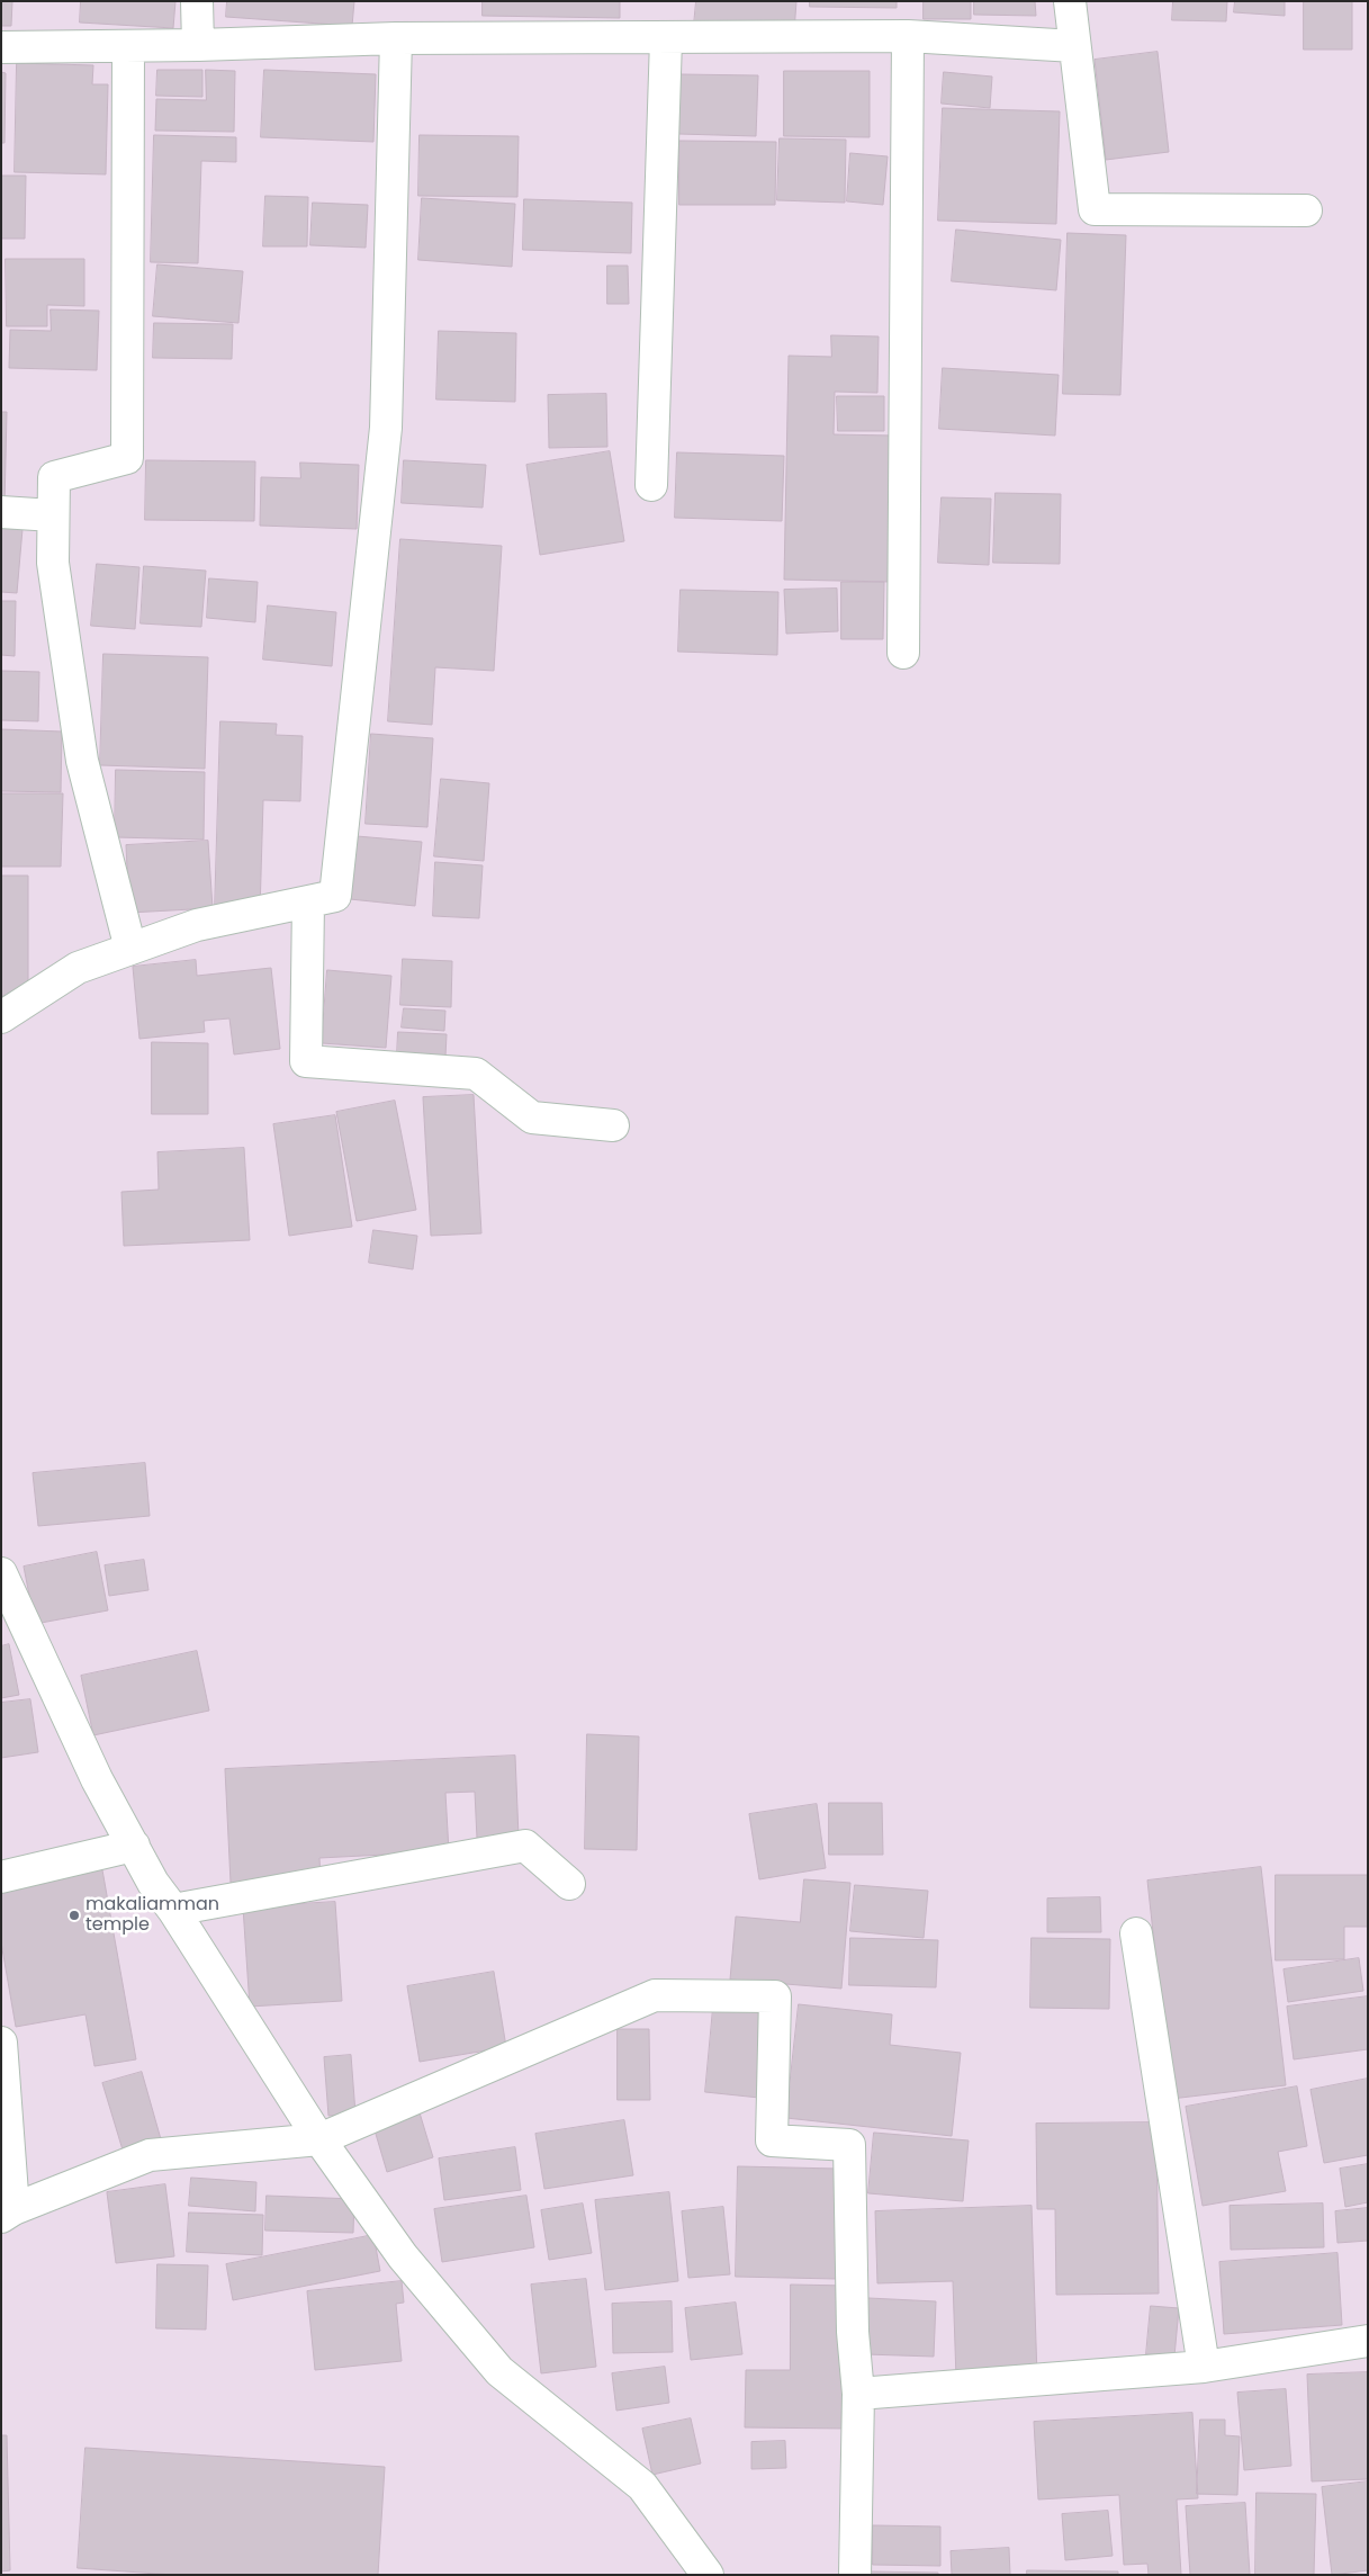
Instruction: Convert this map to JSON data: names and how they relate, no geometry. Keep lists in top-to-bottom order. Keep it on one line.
{"places":["makaliamman temple"]}
